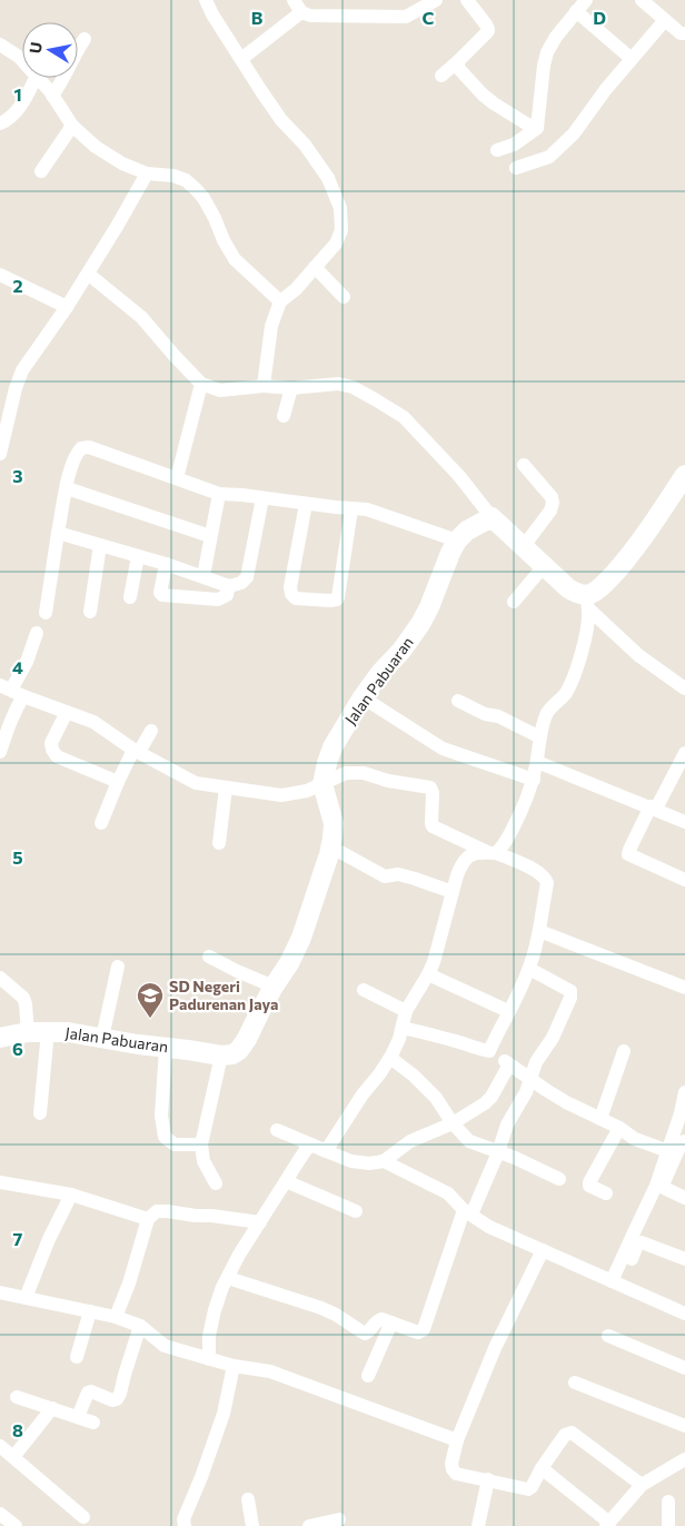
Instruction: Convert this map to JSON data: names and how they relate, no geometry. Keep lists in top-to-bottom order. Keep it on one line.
{"streets":{"street":["Jalan Pabuaran"]},"places":{"school or university":["SD Negeri Padurenan Jaya"]},"north":"left","grid":{"columns":["B","C","D"],"rows":["1","2","3","4","5","6","7","8"]}}
